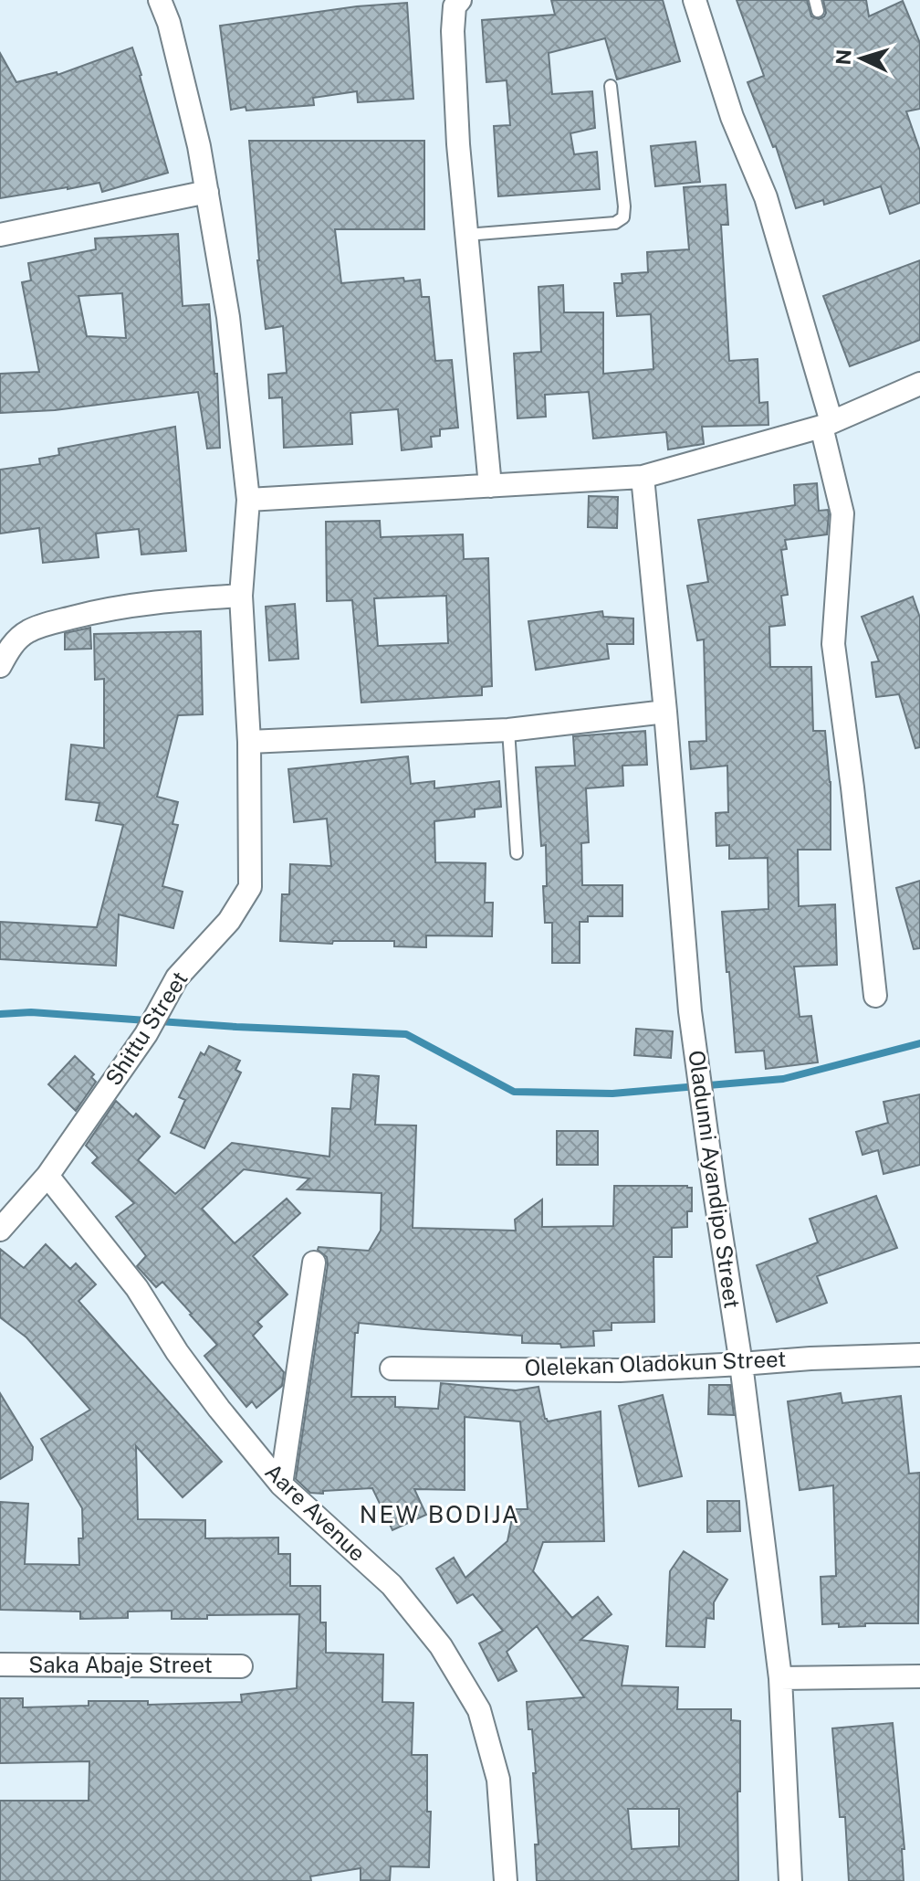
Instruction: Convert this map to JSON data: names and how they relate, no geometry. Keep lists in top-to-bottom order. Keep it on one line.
{"streets":{"street":["Shittu Street","Oladunni Ayandipo Street","Olelekan Oladokun Street","Aare Avenue","Saka Abaje Street"]},"crossings":[["Shittu Street","Aare Avenue"],["Oladunni Ayandipo Street","Olelekan Oladokun Street"]],"districts":["NEW BODIJA"],"north":"left"}
